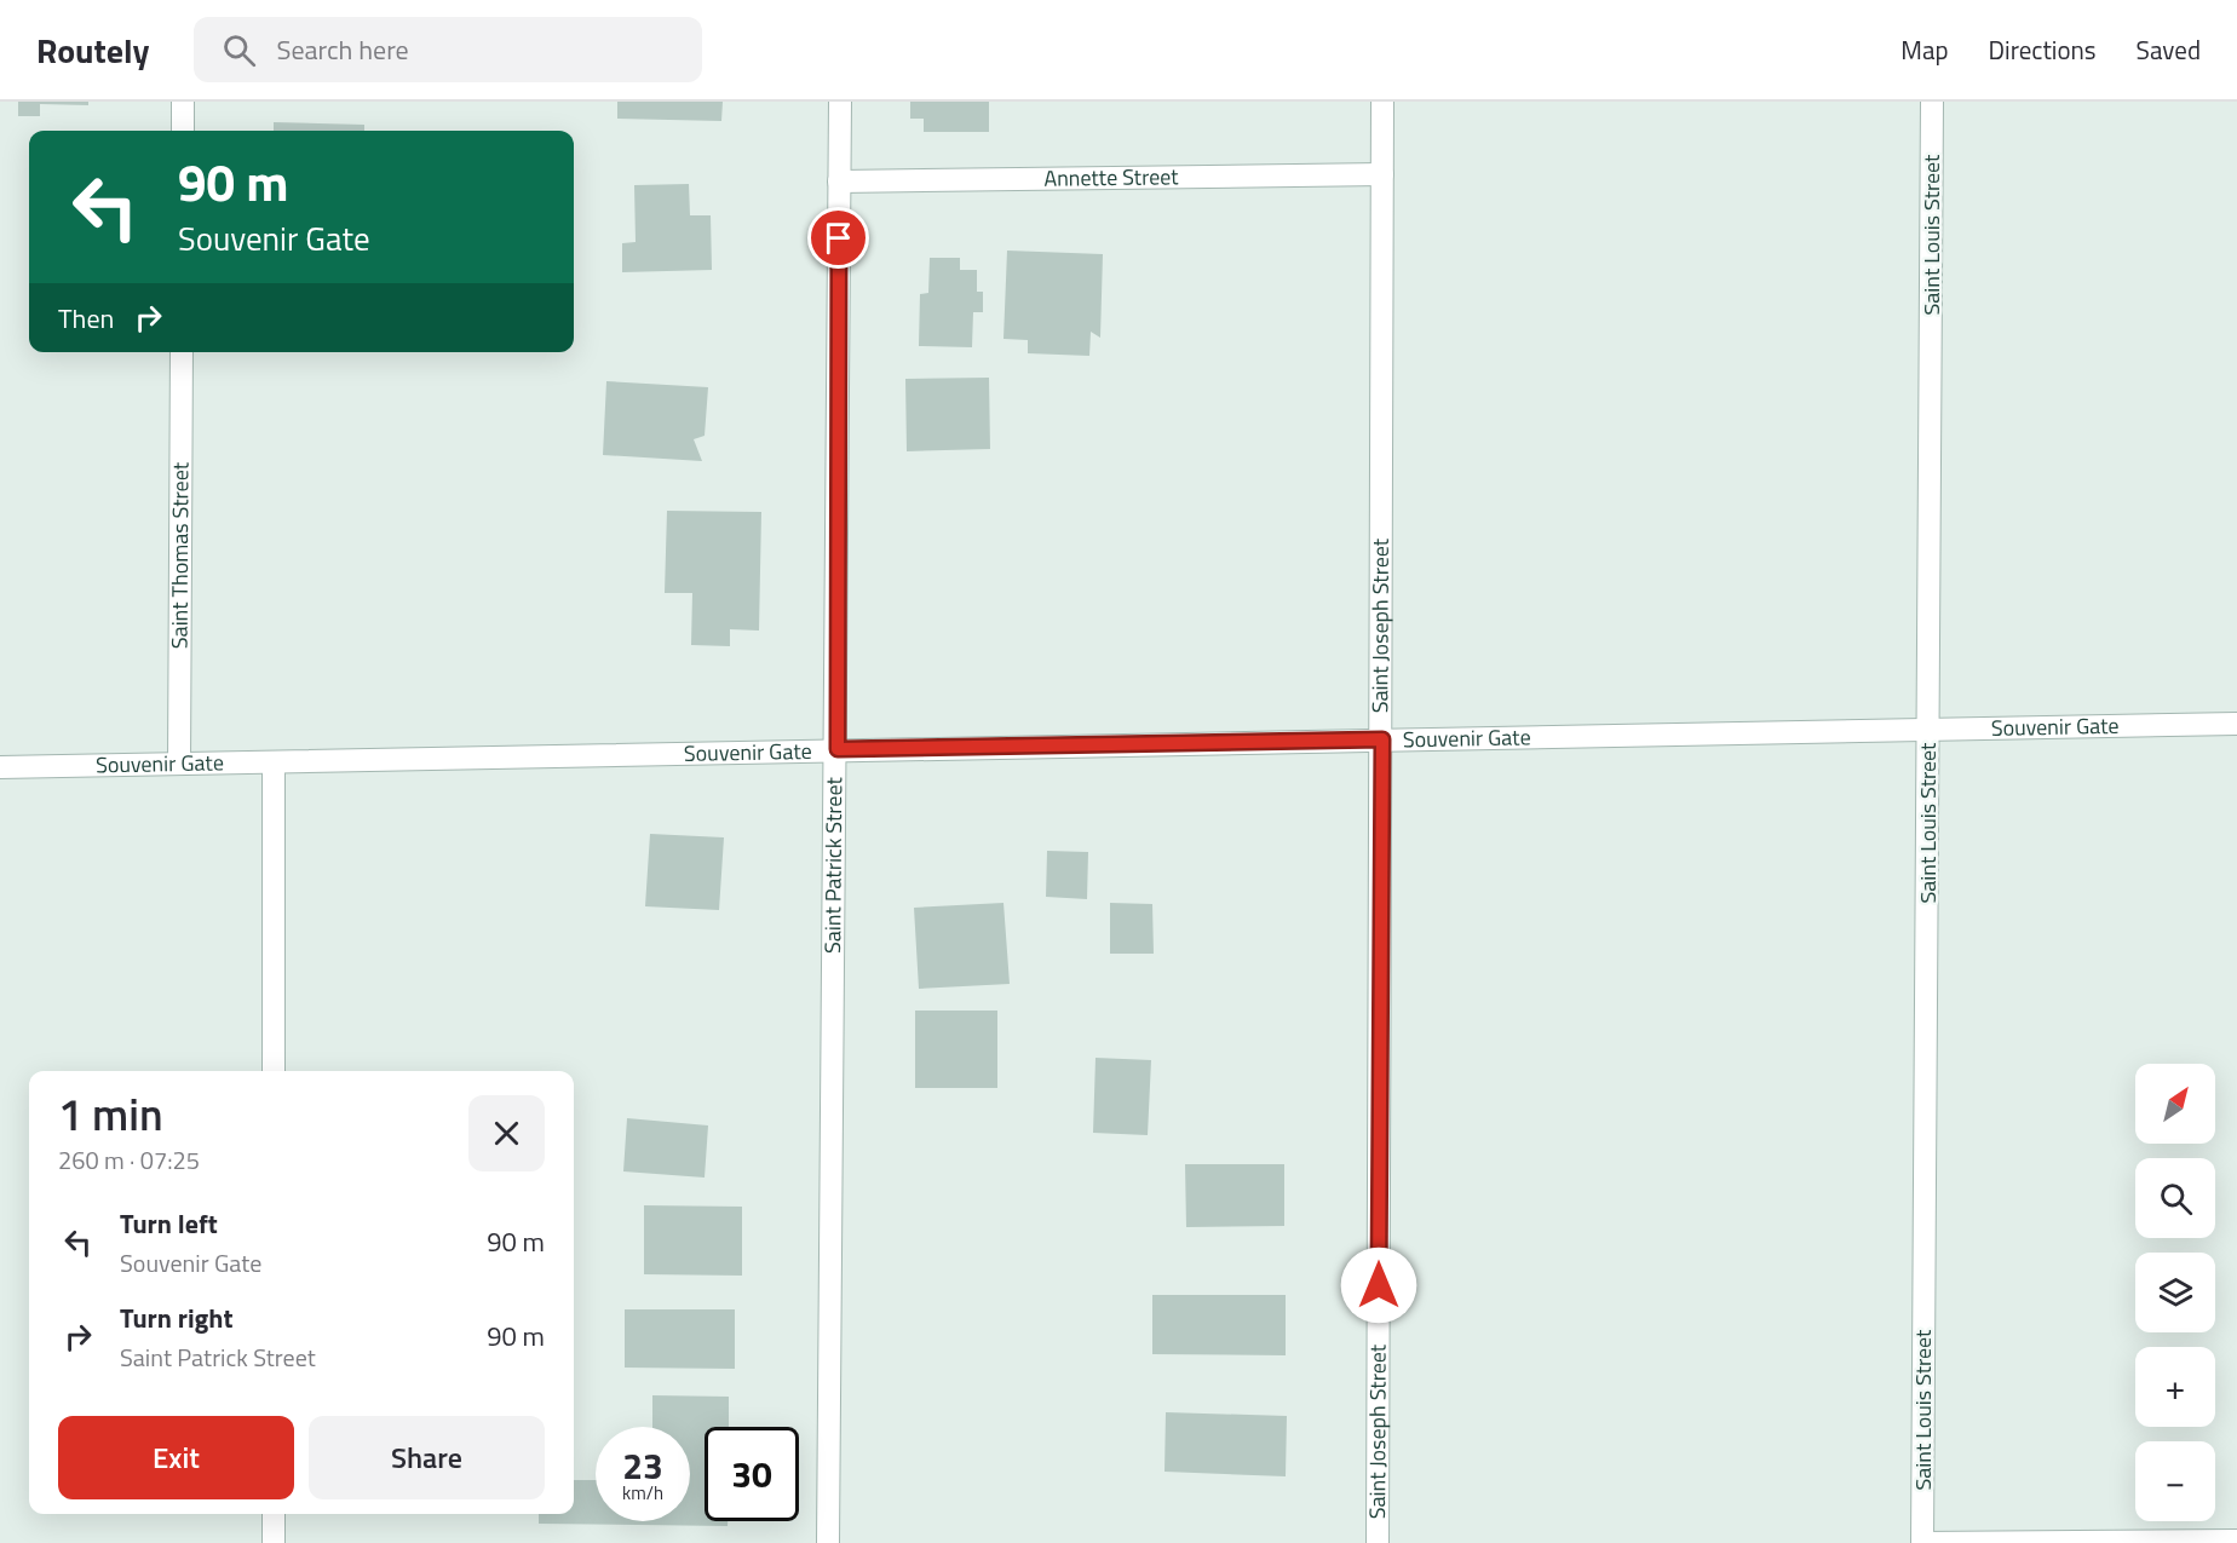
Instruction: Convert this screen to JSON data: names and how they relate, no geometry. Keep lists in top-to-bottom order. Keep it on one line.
{"streets":{"street":["Annette Street","Saint Louis Street","Saint Thomas Street","Saint Joseph Street","Souvenir Gate","Saint Patrick Street"]},"crossings":[["Annette Street","Saint Joseph Street"],["Annette Street","Saint Patrick Street"],["Saint Louis Street","Souvenir Gate"],["Saint Thomas Street","Souvenir Gate"],["Saint Joseph Street","Souvenir Gate"],["Souvenir Gate","Saint Patrick Street"]],"north":"top right","page":{"header":"Routely","search":"Search here","nav":["Map","Directions","Saved"],"turn":["90 m","Souvenir Gate"],"then":"Then","map_buttons":["+","−"],"heading":["1 min","260 m · 07:25"],"list":[{"name":"Turn left","note":"Souvenir Gate","value":"90 m"},{"name":"Turn right","note":"Saint Patrick Street","value":"90 m"}],"buttons":["Exit","Share"],"speed":"23 km/h","limit":"30"}}
